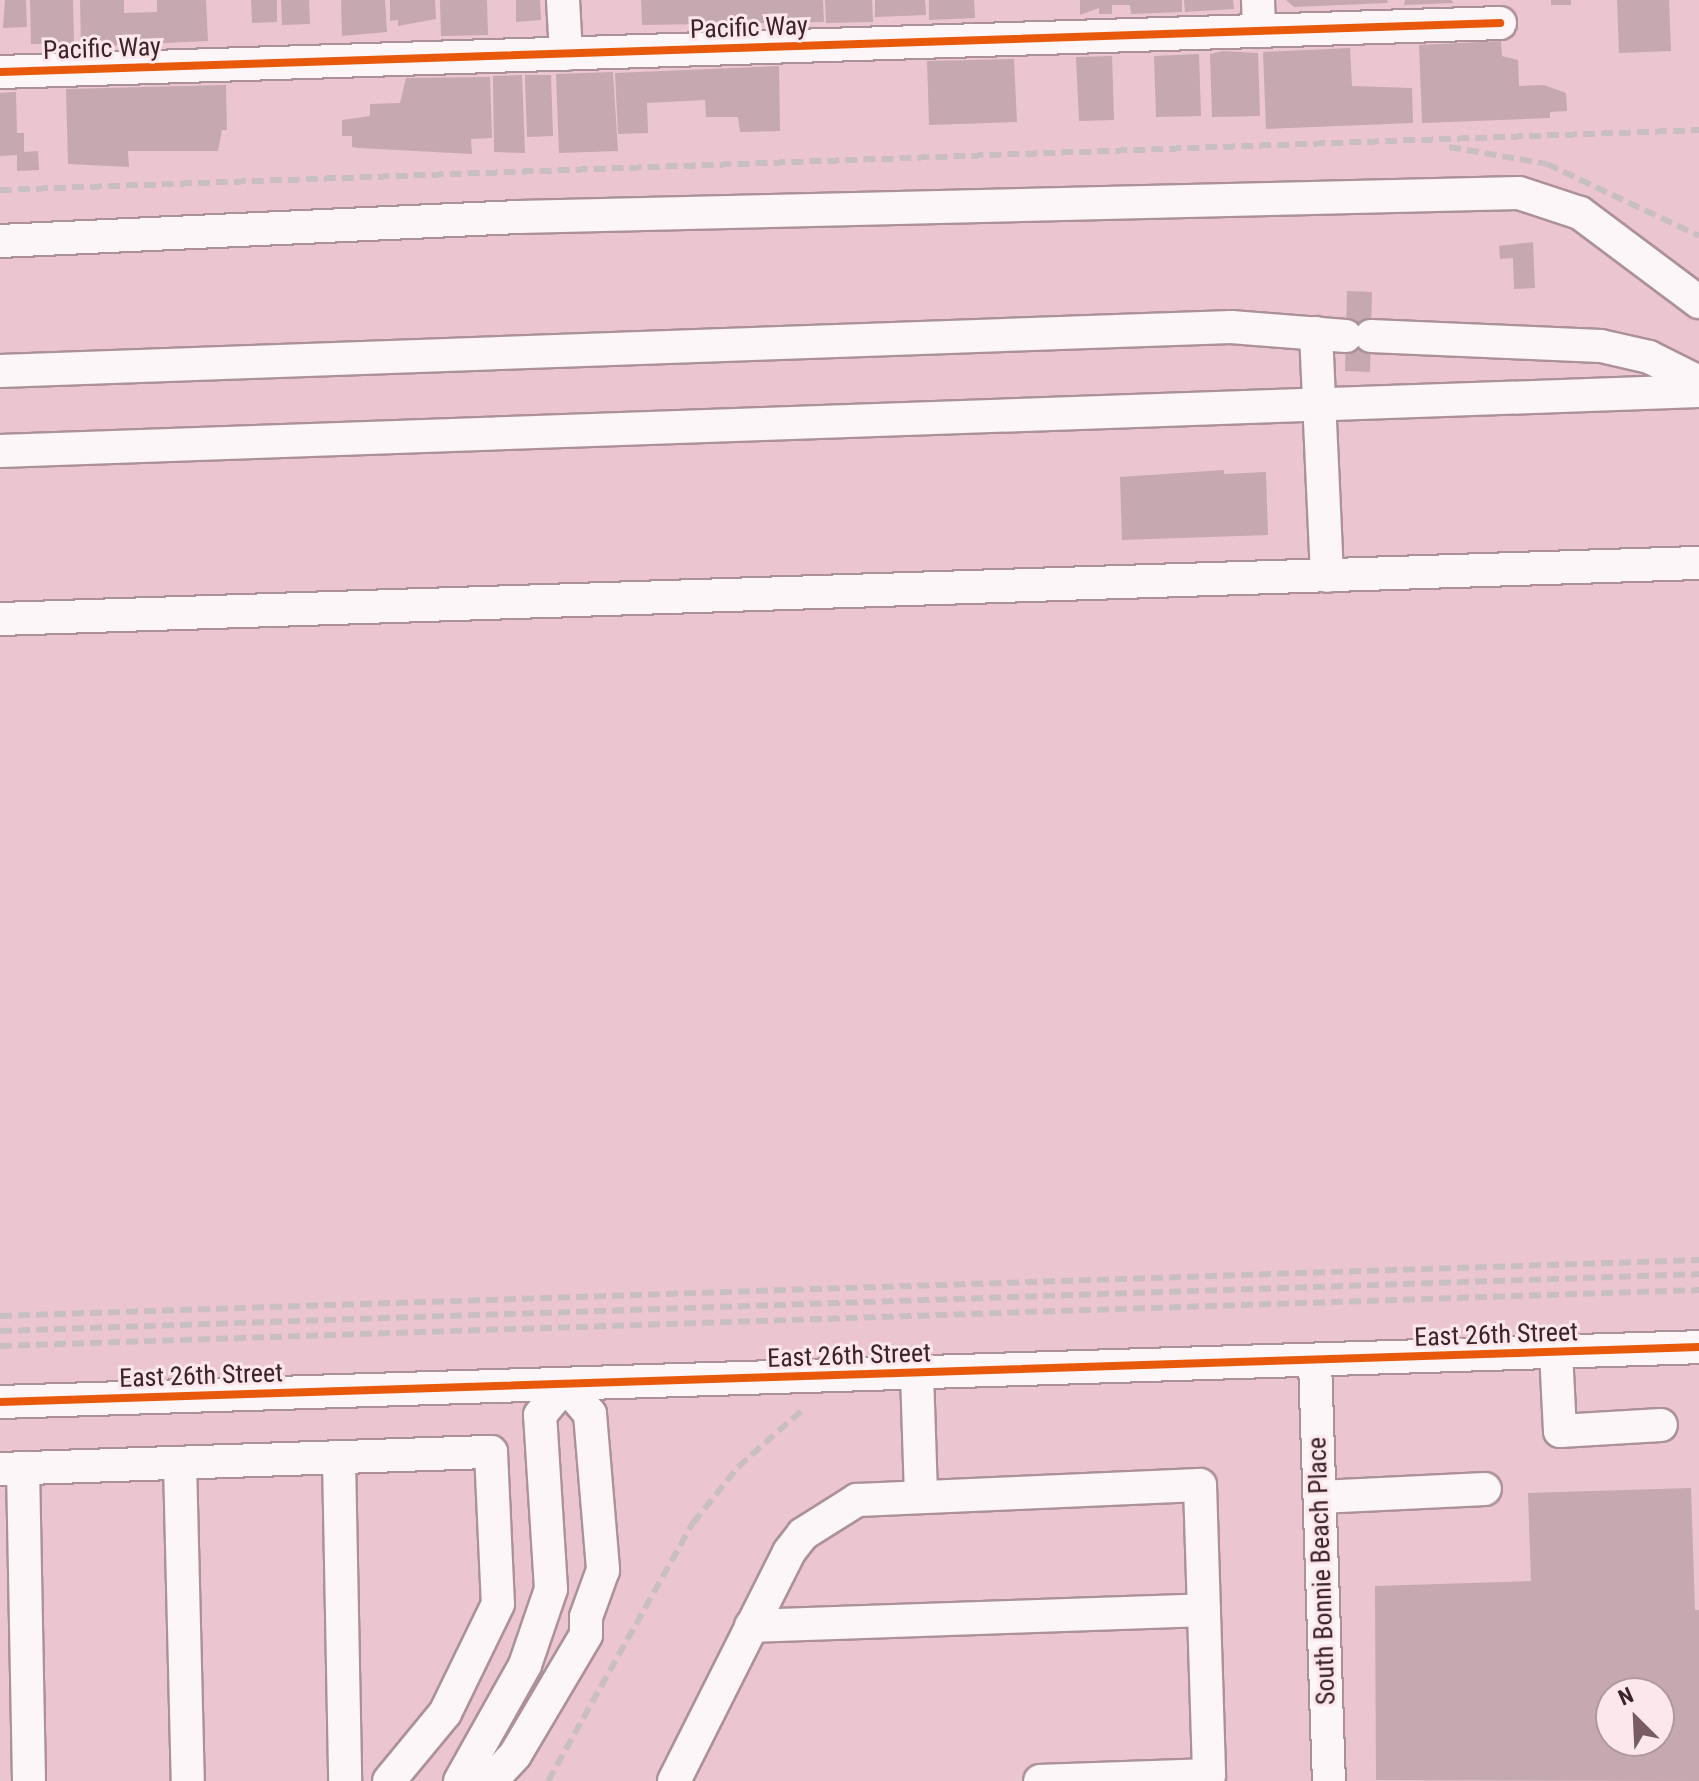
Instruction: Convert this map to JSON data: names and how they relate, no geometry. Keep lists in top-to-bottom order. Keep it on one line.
{"streets":{"street":["Pacific Way","East 26th Street","South Bonnie Beach Place"]},"crossings":[["East 26th Street","South Bonnie Beach Place"]],"north":"top left"}
